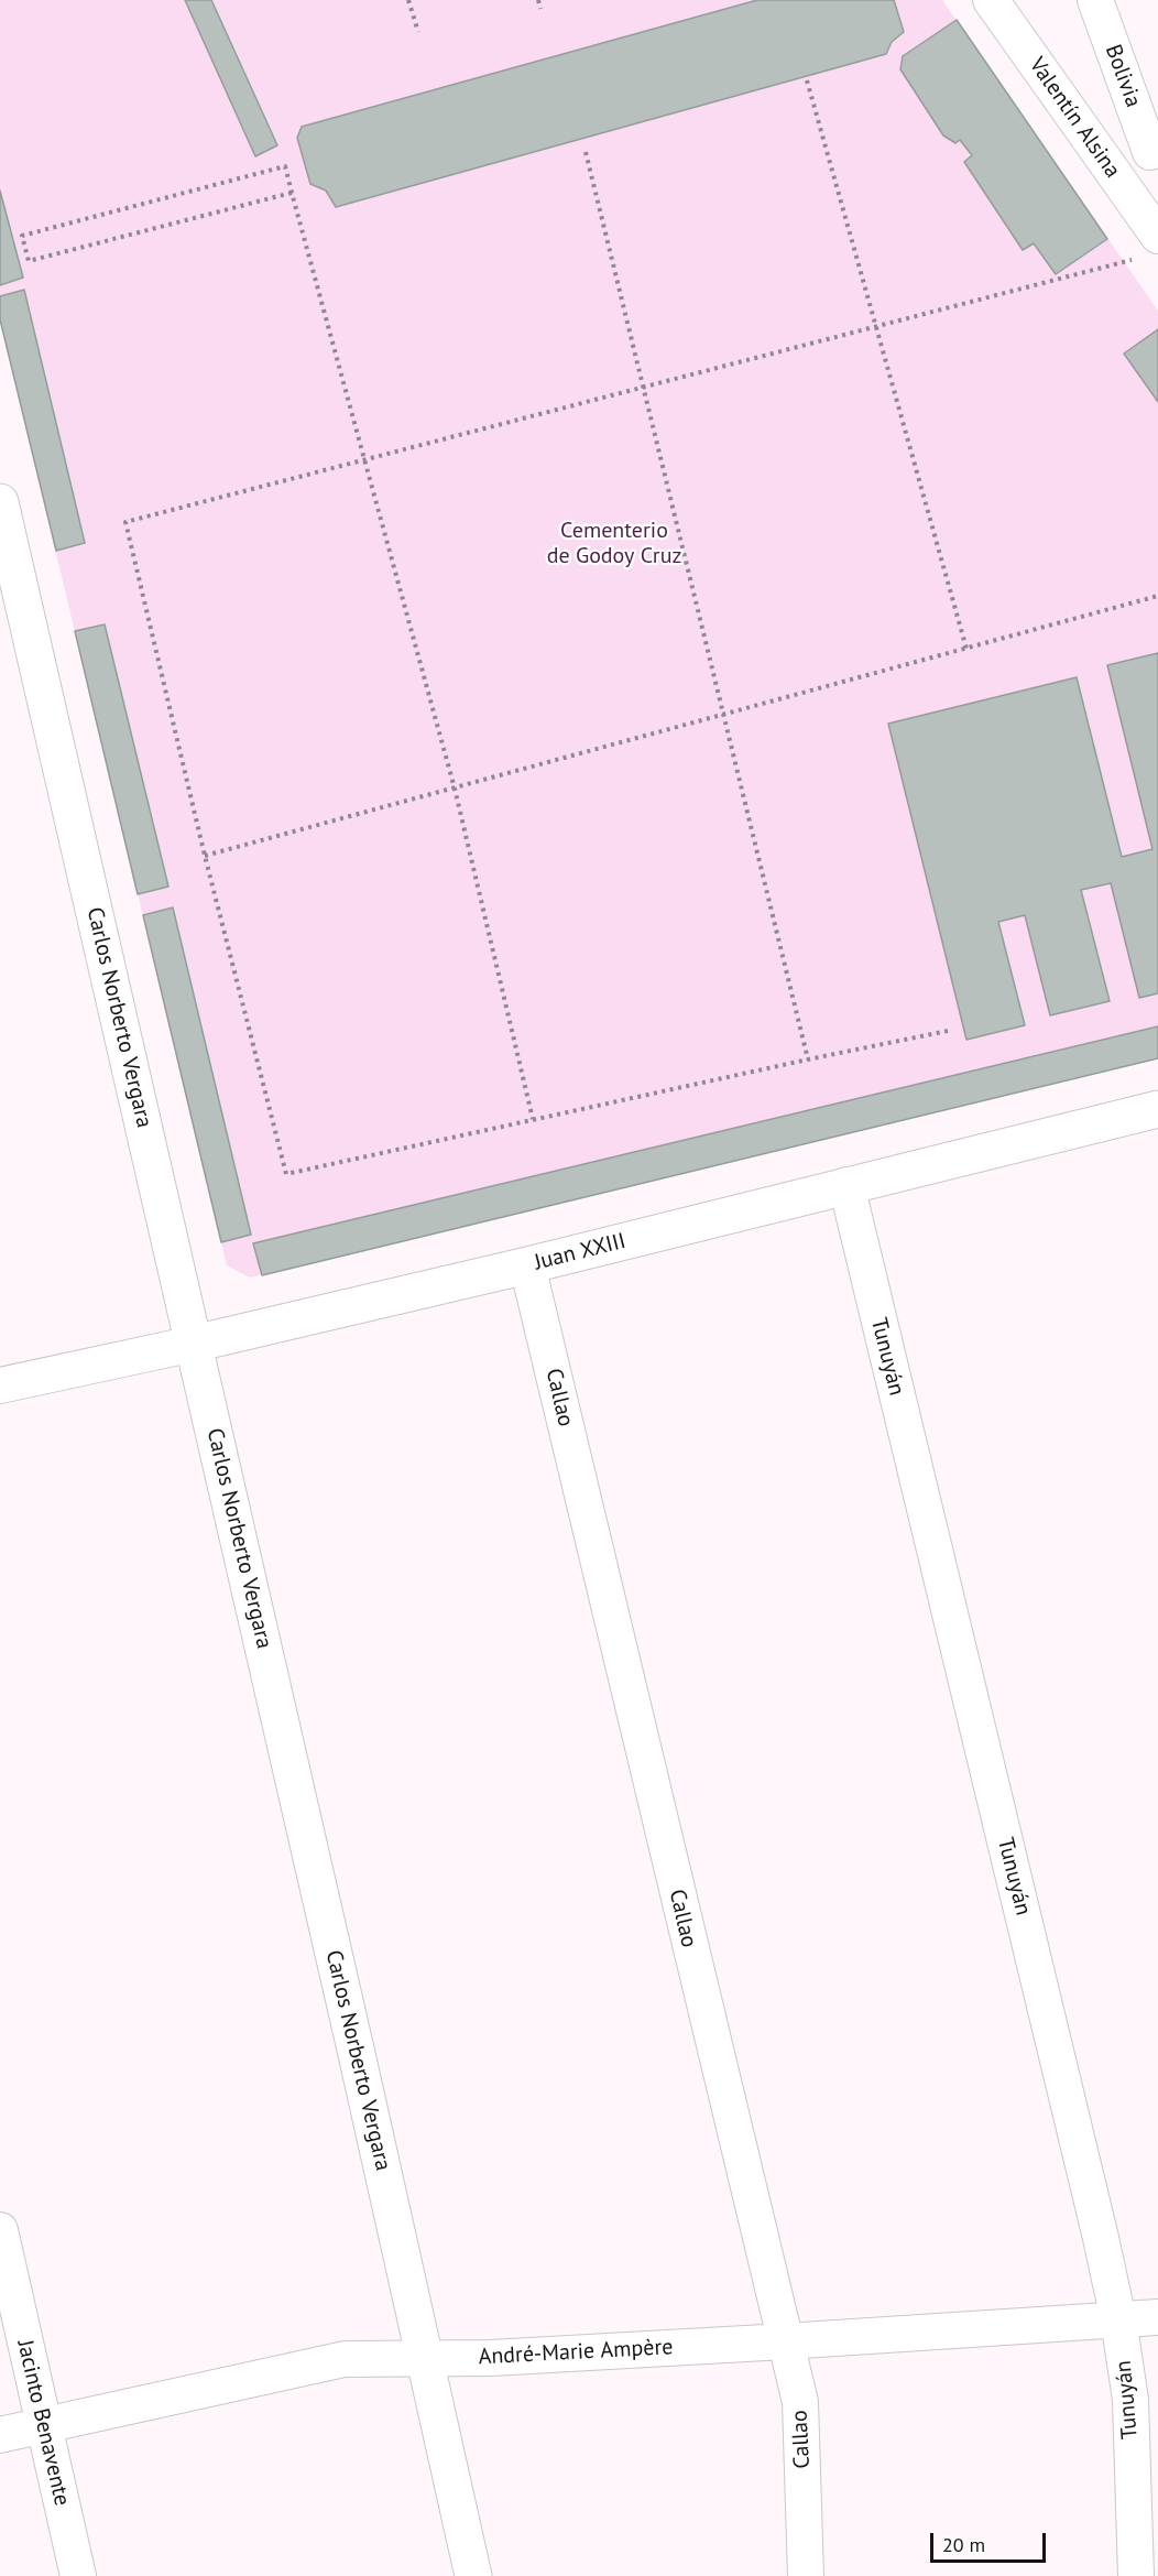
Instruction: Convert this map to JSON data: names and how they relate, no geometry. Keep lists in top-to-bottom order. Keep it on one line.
{"streets":{"street":["Bolivia","Valentín Alsina","Carlos Norberto Vergara","Juan XXIII","Tunuyán","Callao","André-Marie Ampère","Jacinto Benavente"]},"crossings":[["Carlos Norberto Vergara","Juan XXIII"],["Carlos Norberto Vergara","André-Marie Ampère"],["Juan XXIII","Tunuyán"],["Juan XXIII","Callao"],["Tunuyán","André-Marie Ampère"],["Callao","André-Marie Ampère"],["André-Marie Ampère","Jacinto Benavente"]],"parks":["Cementerio de Godoy Cruz"],"scale_bar":"20 m"}
